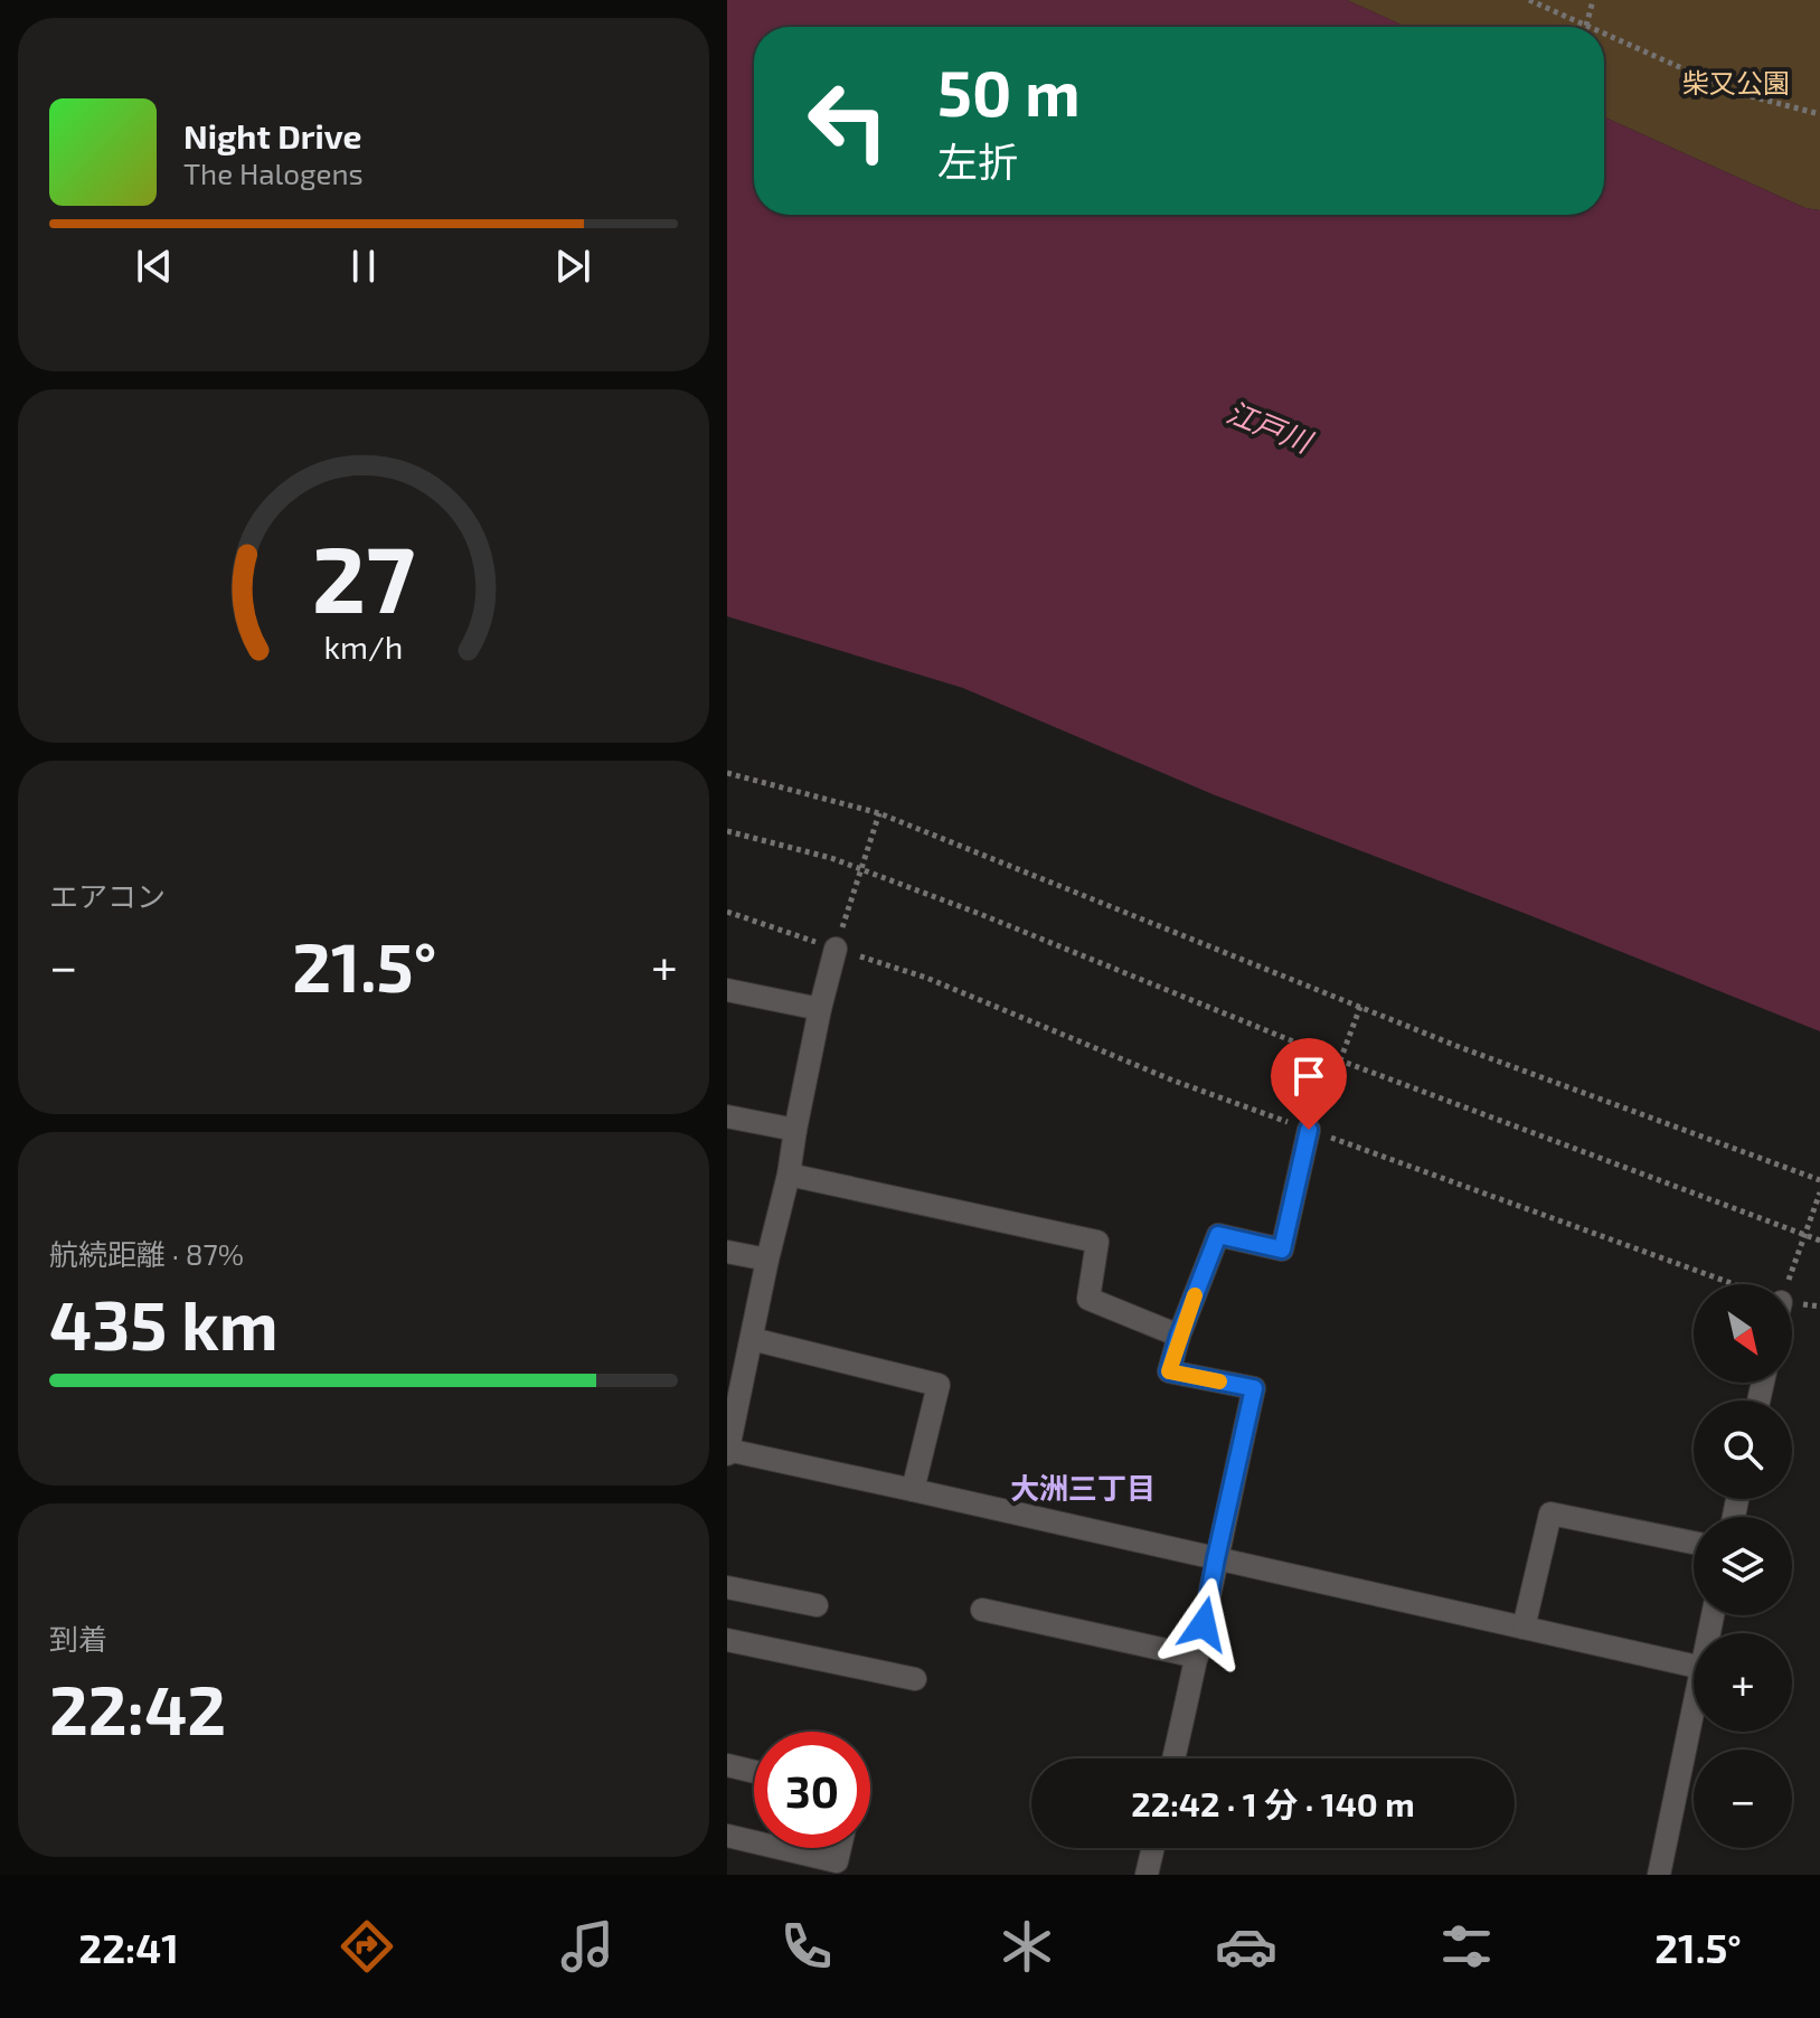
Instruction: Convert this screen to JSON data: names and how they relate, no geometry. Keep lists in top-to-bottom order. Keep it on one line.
{"districts":["大洲三丁目"],"water":["江戸川"],"parks":["柴又公園"],"north":"bottom right","page":{"turn":["50 m","左折"],"song":["Night Drive","The Halogens"],"tile":["エアコン",["航続距離 · 87%","435 km"],["到着","22:42"]],"heat":["−","21.5°","+"],"map_buttons":["+","−"],"limit":"30","trip":"22:42 · 1 分 · 140 m","tabs":["22:41","21.5°"],"gauge":["27","km/h"]}}
